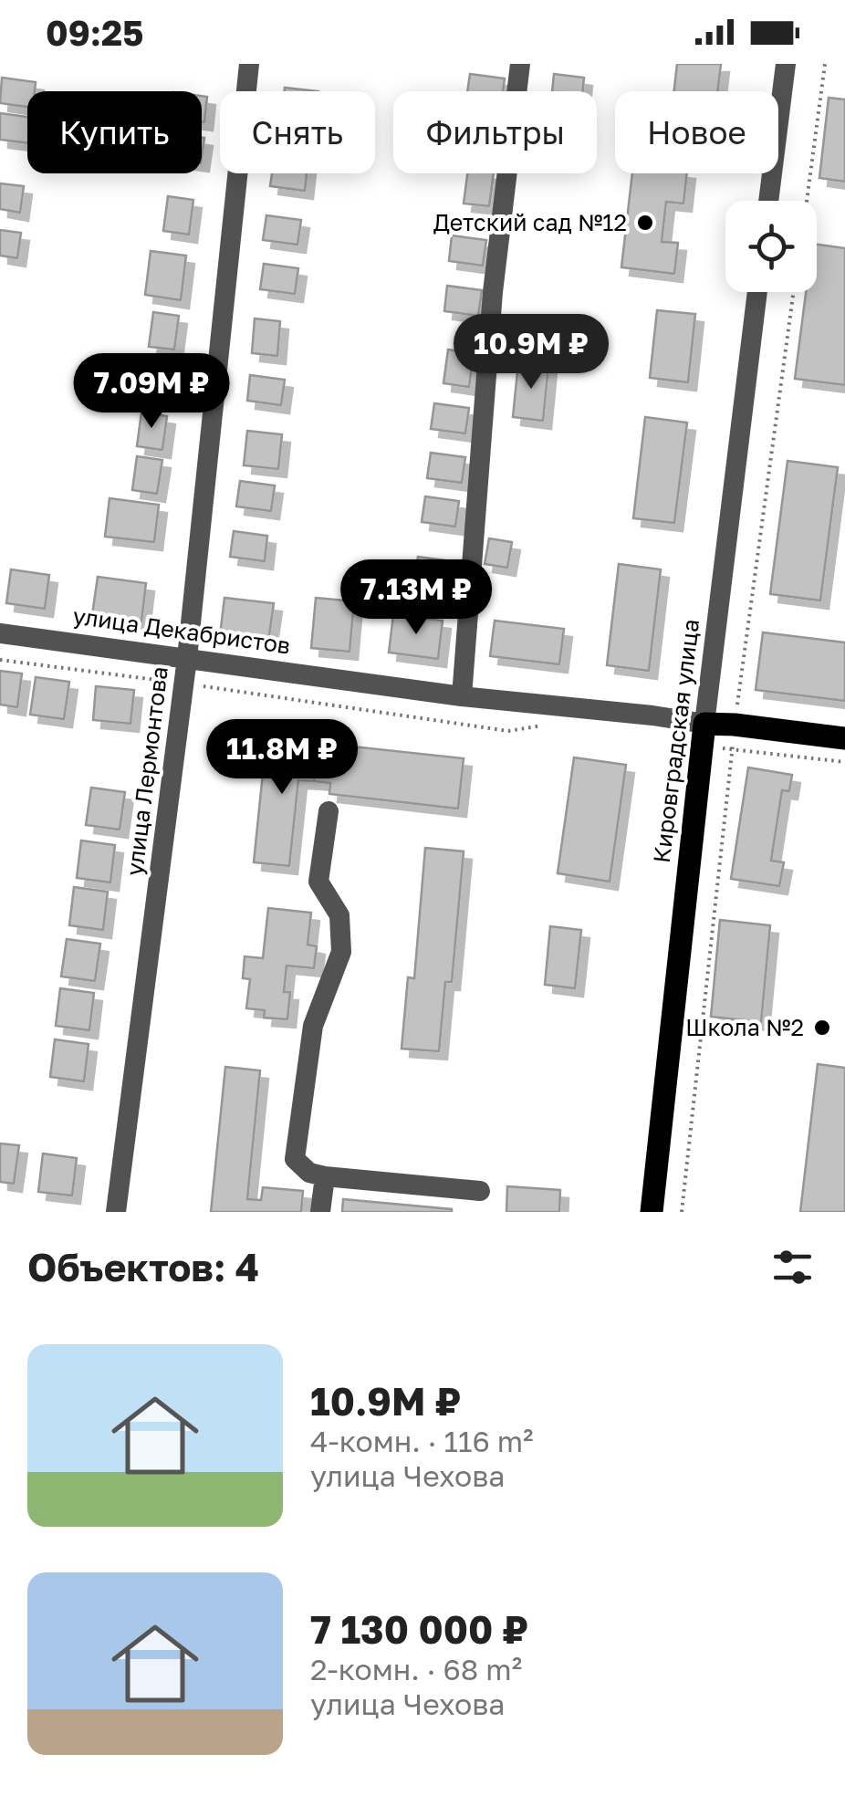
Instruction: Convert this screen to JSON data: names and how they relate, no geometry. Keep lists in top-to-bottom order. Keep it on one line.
{"streets":{"main road":["улица Декабристов","Кировградская улица"],"street":["улица Лермонтова"]},"crossings":[["улица Декабристов","Кировградская улица"],["улица Декабристов","улица Лермонтова"]],"places":["Детский сад №12","Школа №2"],"page":{"status":"09:25","chip":["Купить","Снять","Фильтры","Новое"],"price":["10.9M ₽","7.09M ₽","7.13M ₽","11.8M ₽"],"heading":"Объектов: 4","list":[{"name":"10.9M ₽","note":"4-комн. · 116 m² · улица Чехова"},{"name":"7 130 000 ₽","note":"2-комн. · 68 m² · улица Чехова"}]}}
